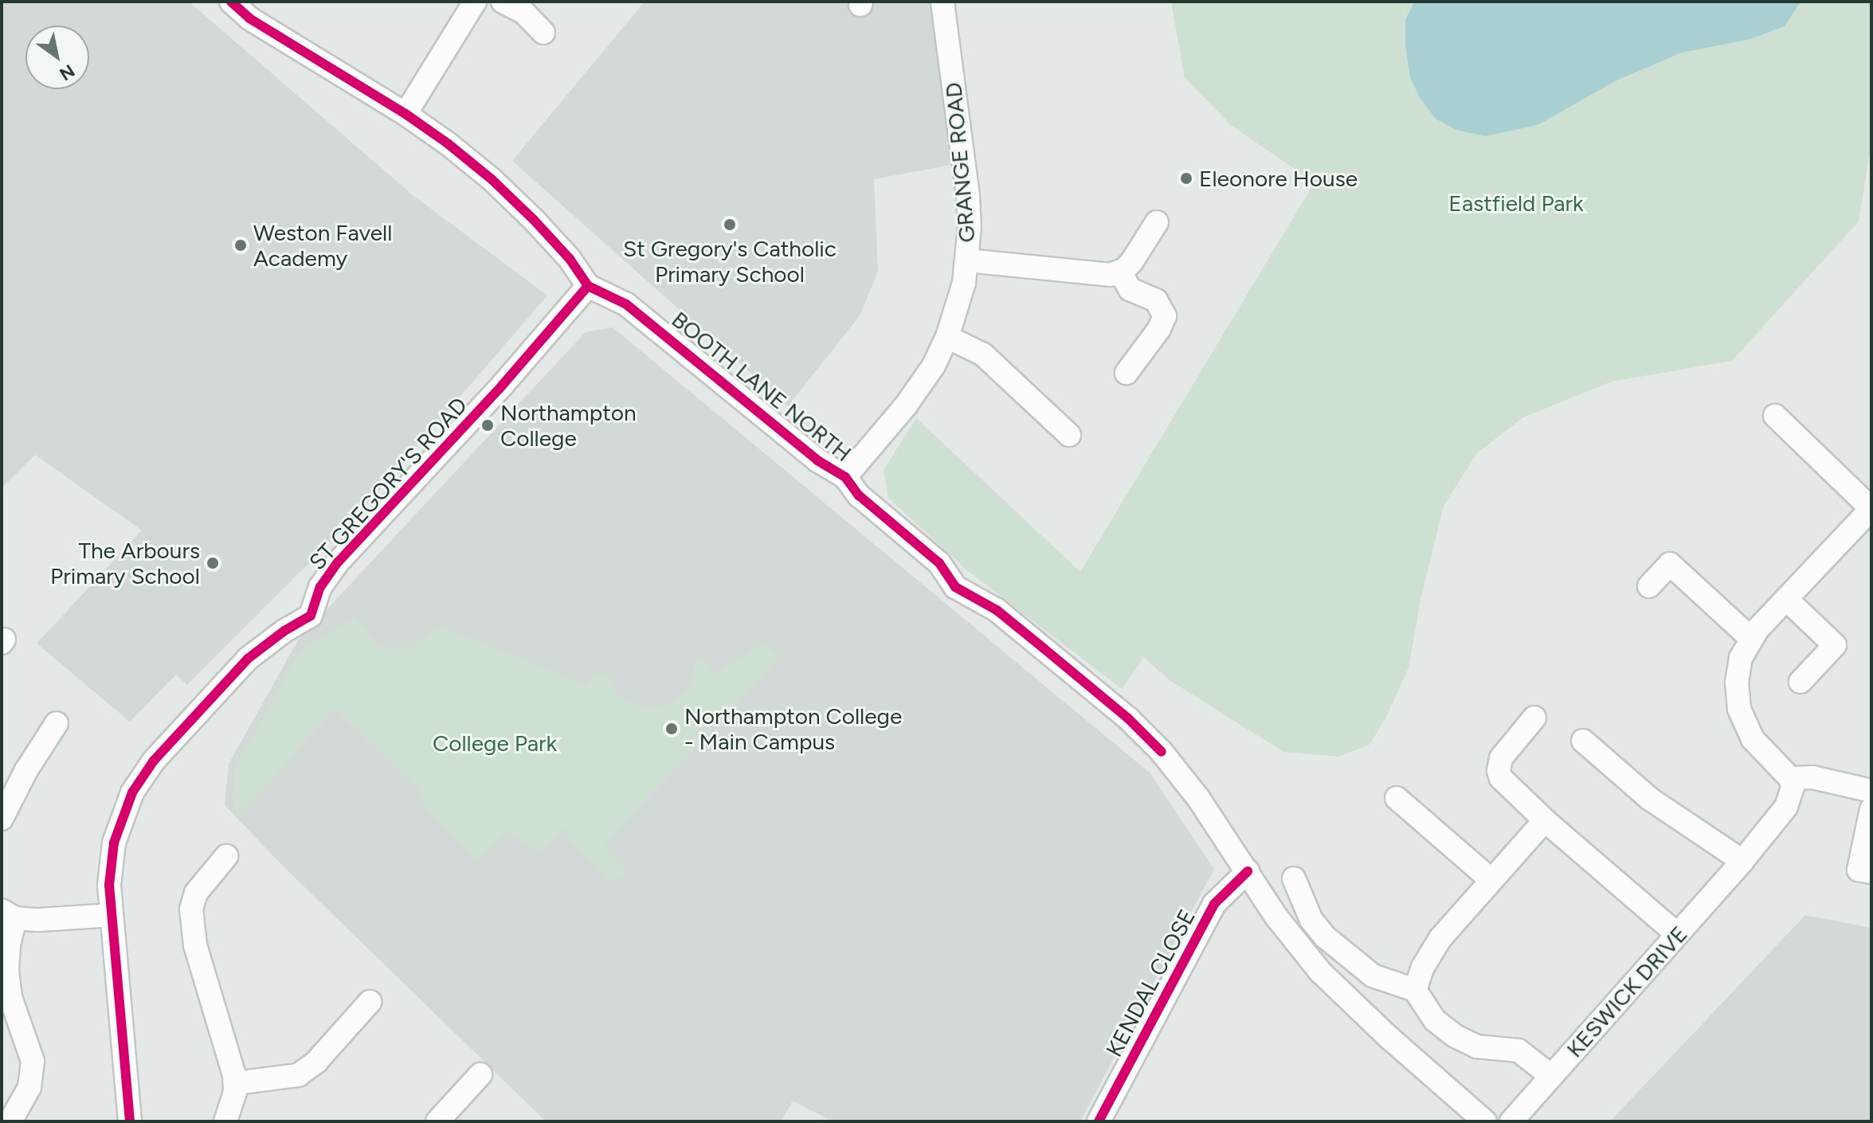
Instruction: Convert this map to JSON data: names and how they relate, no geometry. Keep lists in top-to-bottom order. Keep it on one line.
{"streets":{"street":["GRANGE ROAD","BOOTH LANE NORTH","ST GREGORY'S ROAD","KENDAL CLOSE","KESWICK DRIVE"]},"crossings":[["GRANGE ROAD","BOOTH LANE NORTH"],["BOOTH LANE NORTH","ST GREGORY'S ROAD"],["BOOTH LANE NORTH","KENDAL CLOSE"]],"parks":["Eastfield Park","College Park"],"places":["Eleonore House","St Gregory's Catholic Primary School","Weston Favell Academy","Northampton College","The Arbours Primary School","Northampton College - Main Campus"],"north":"bottom right"}
